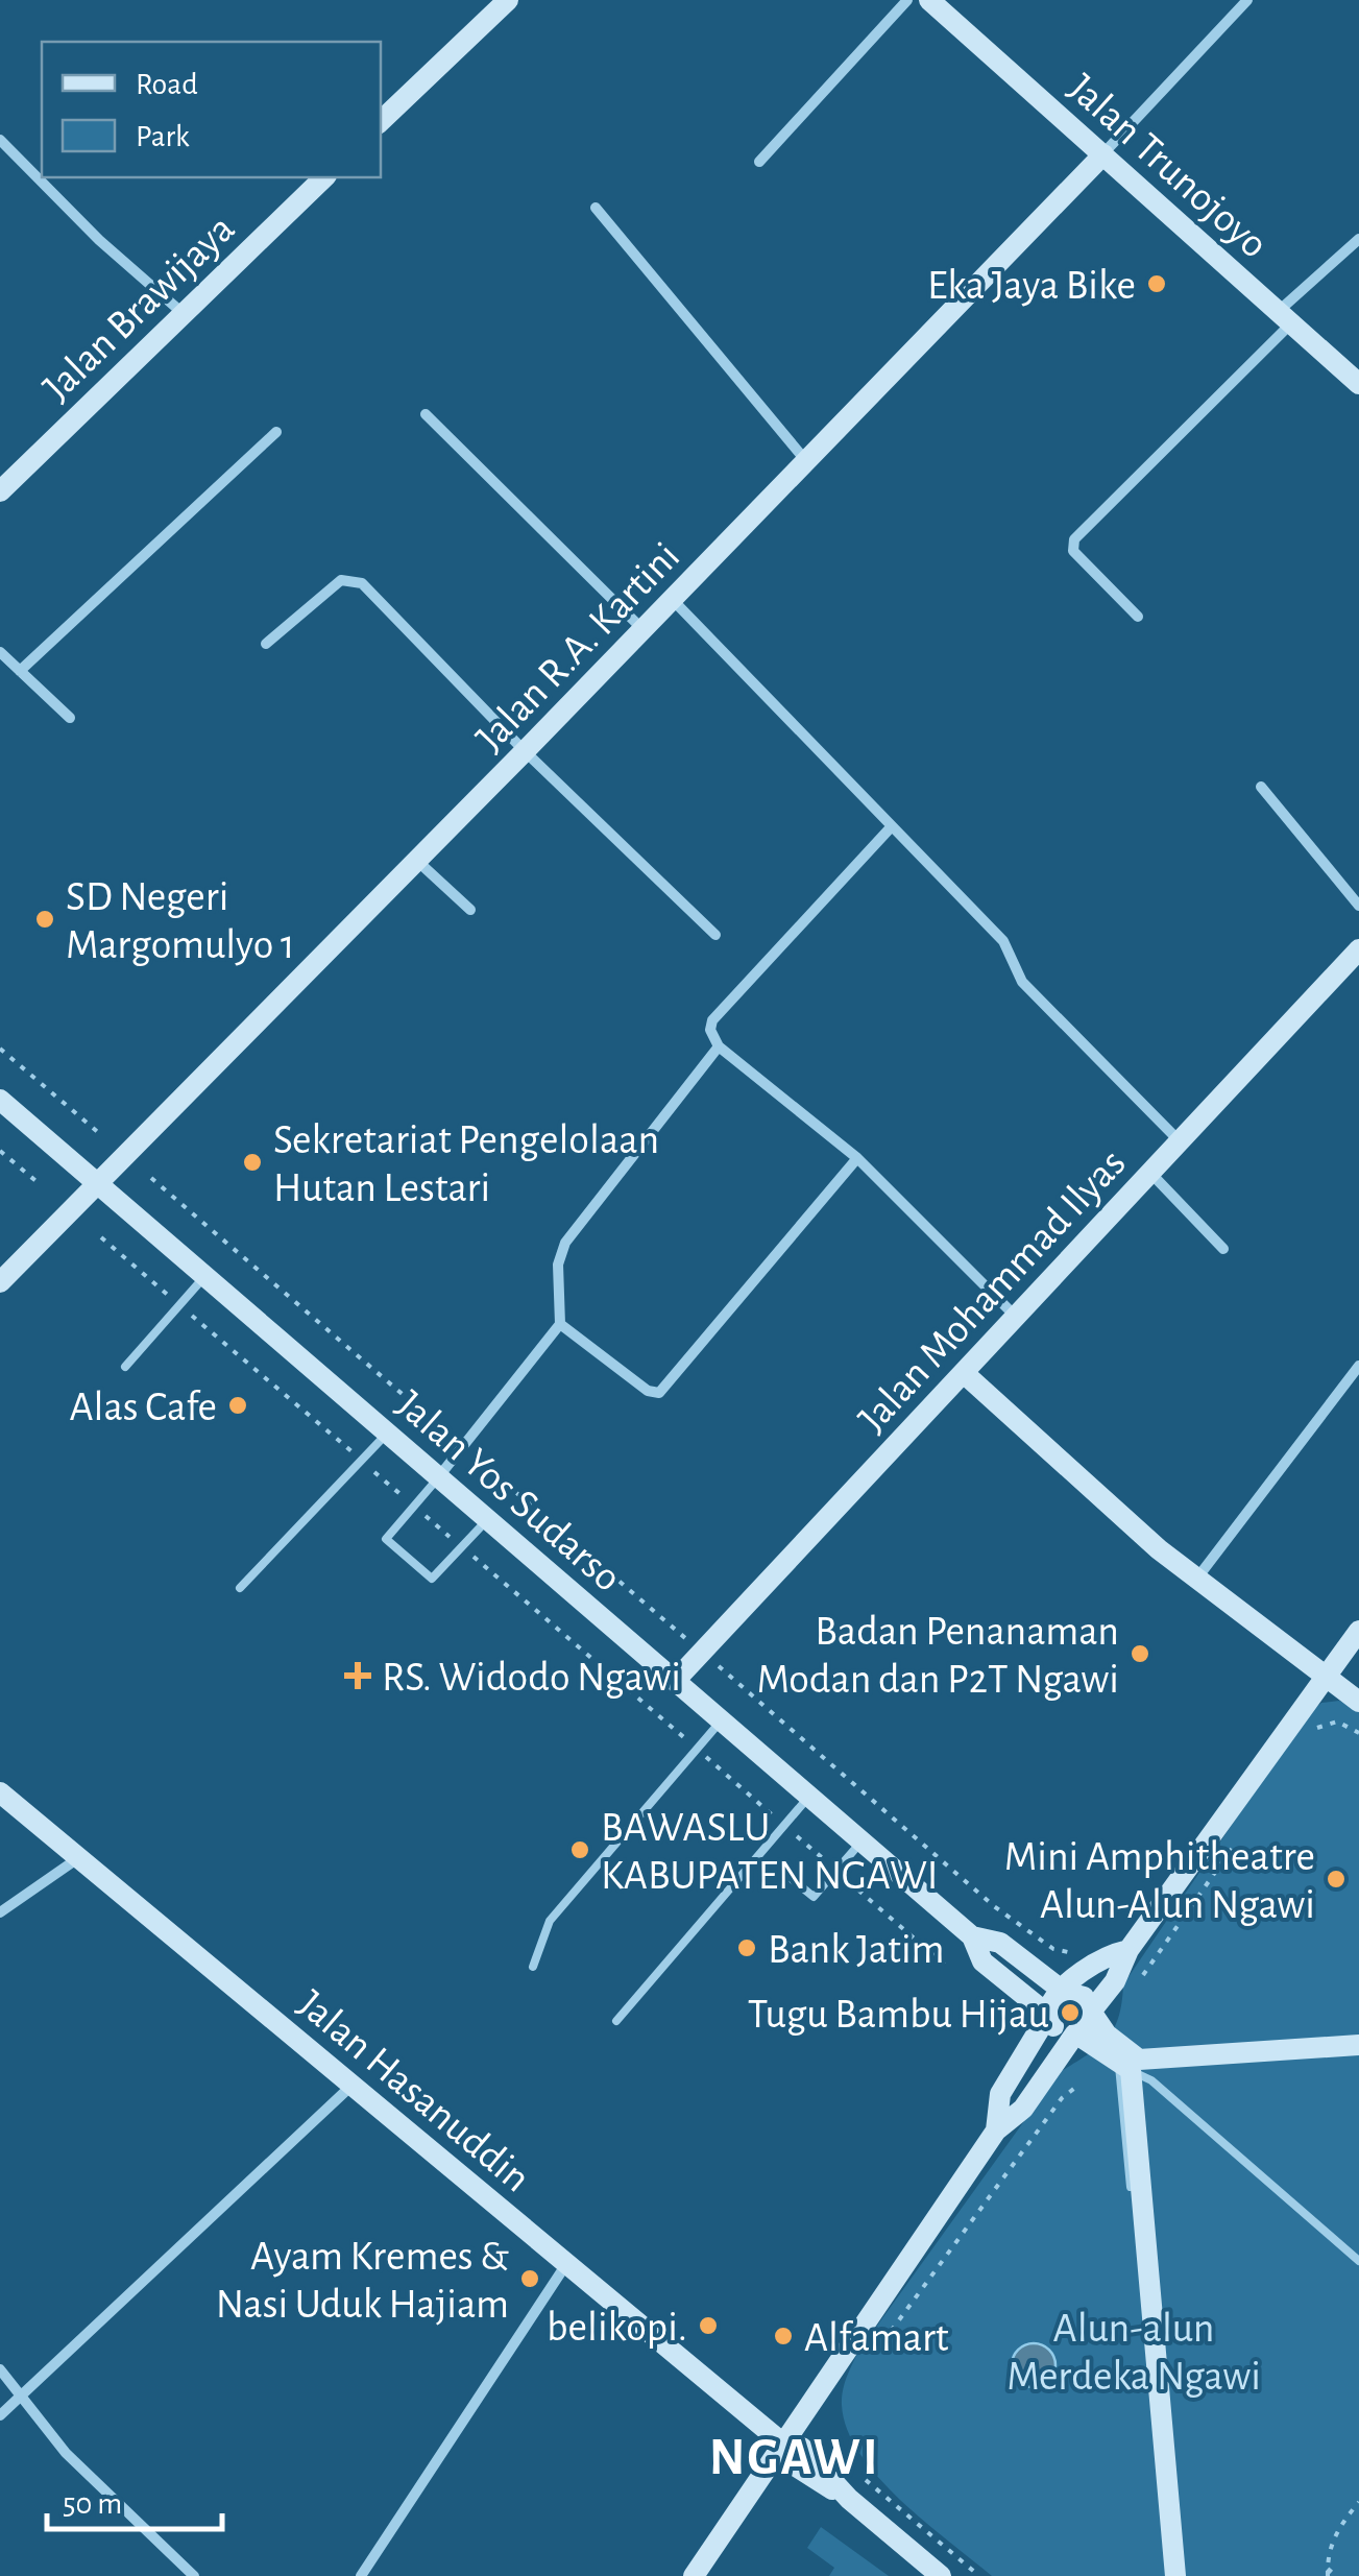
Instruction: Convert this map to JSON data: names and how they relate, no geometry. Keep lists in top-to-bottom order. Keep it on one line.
{"streets":{"street":["Jalan Trunojoyo","Jalan Brawijaya","Jalan R.A. Kartini","Jalan Mohammad Ilyas","Jalan Yos Sudarso","Jalan Hasanuddin"]},"crossings":[["Jalan Trunojoyo","Jalan R.A. Kartini"],["Jalan R.A. Kartini","Jalan Yos Sudarso"],["Jalan Mohammad Ilyas","Jalan Yos Sudarso"]],"districts":["NGAWI"],"parks":["Alun-alun Merdeka Ngawi"],"places":{"other":["Eka Jaya Bike","SD Negeri Margomulyo 1","Sekretariat Pengelolaan Hutan Lestari","Alas Cafe","Badan Penanaman Modan dan P2T Ngawi","BAWASLU KABUPATEN NGAWI","Mini Amphitheatre Alun-Alun Ngawi","Bank Jatim","Tugu Bambu Hijau","Ayam Kremes & Nasi Uduk Hajiam","belikopi.","Alfamart"],"health":["RS. Widodo Ngawi"]},"legend":["Road","Park"],"scale_bar":"50 m"}
